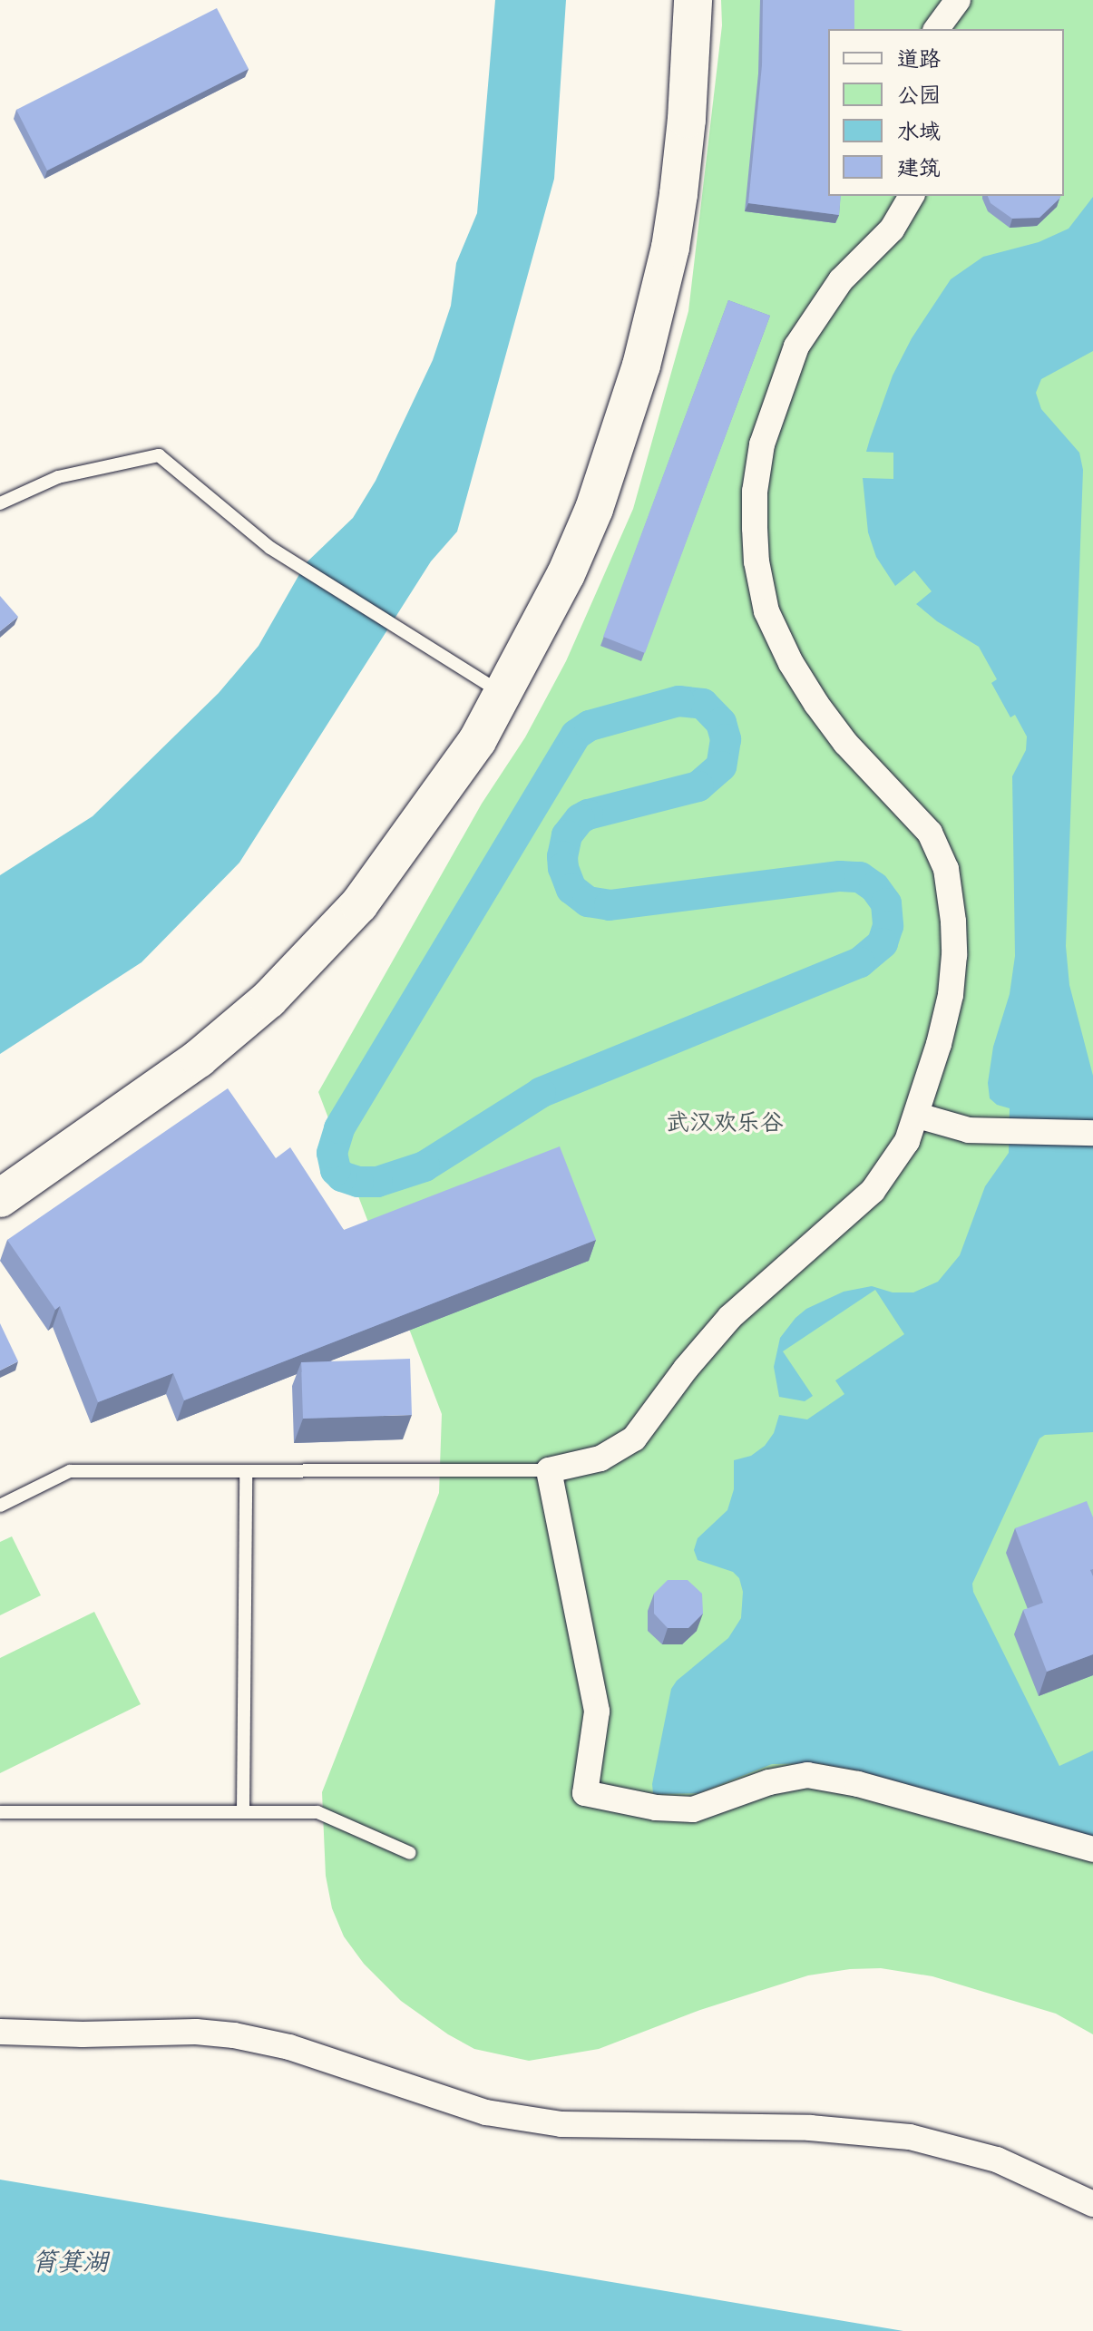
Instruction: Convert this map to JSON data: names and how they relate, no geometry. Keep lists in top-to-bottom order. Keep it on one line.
{"water":["筲箕湖"],"parks":["武汉欢乐谷"],"legend":["道路","公园","水域","建筑"]}
